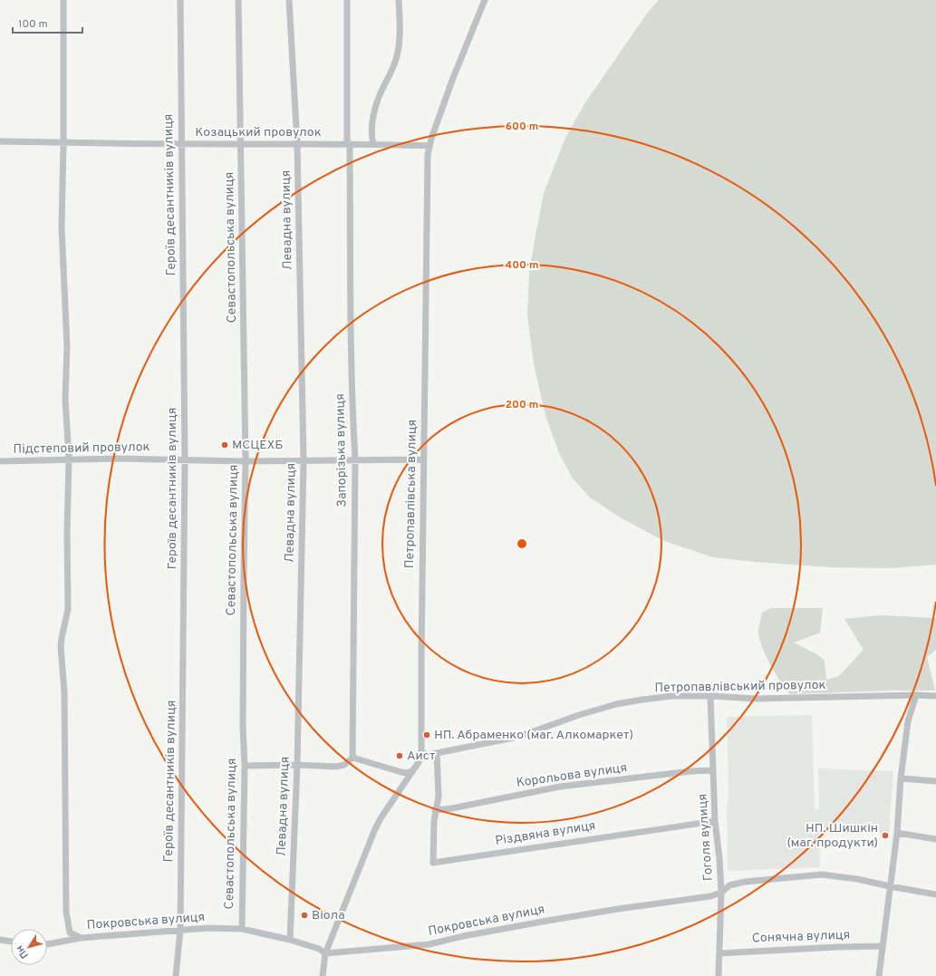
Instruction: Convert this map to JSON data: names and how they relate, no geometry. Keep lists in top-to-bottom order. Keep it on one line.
{"streets":{"street":["Козацький провулок","Героїв десантників вулиця","Левадна вулиця","Севастопольська вулиця","Підстеповий провулок","Запорізька вулиця","Петропавлівська вулиця","Петропавлівський провулок","Корольова вулиця","Різдвяна вулиця","Гоголя вулиця","Покровська вулиця","Сонячна вулиця"]},"crossings":[["Козацький провулок","Героїв десантників вулиця"],["Козацький провулок","Левадна вулиця"],["Козацький провулок","Севастопольська вулиця"],["Козацький провулок","Запорізька вулиця"],["Козацький провулок","Петропавлівська вулиця"],["Героїв десантників вулиця","Підстеповий провулок"],["Героїв десантників вулиця","Покровська вулиця"],["Левадна вулиця","Підстеповий провулок"],["Левадна вулиця","Покровська вулиця"],["Севастопольська вулиця","Підстеповий провулок"],["Севастопольська вулиця","Покровська вулиця"],["Підстеповий провулок","Запорізька вулиця"],["Підстеповий провулок","Петропавлівська вулиця"],["Петропавлівська вулиця","Петропавлівський провулок"],["Петропавлівська вулиця","Покровська вулиця"],["Петропавлівський провулок","Гоголя вулиця"],["Корольова вулиця","Різдвяна вулиця"],["Корольова вулиця","Гоголя вулиця"],["Різдвяна вулиця","Гоголя вулиця"],["Гоголя вулиця","Покровська вулиця"],["Гоголя вулиця","Сонячна вулиця"]],"places":["МСЦЕХБ","НП. Абраменко (маг. Алкомаркет)","Аист","НП. Шишкін (маг. продукти)","Віола"],"scale_bar":"100 m","north":"bottom left","rings":["600 m","400 m","200 m"]}
